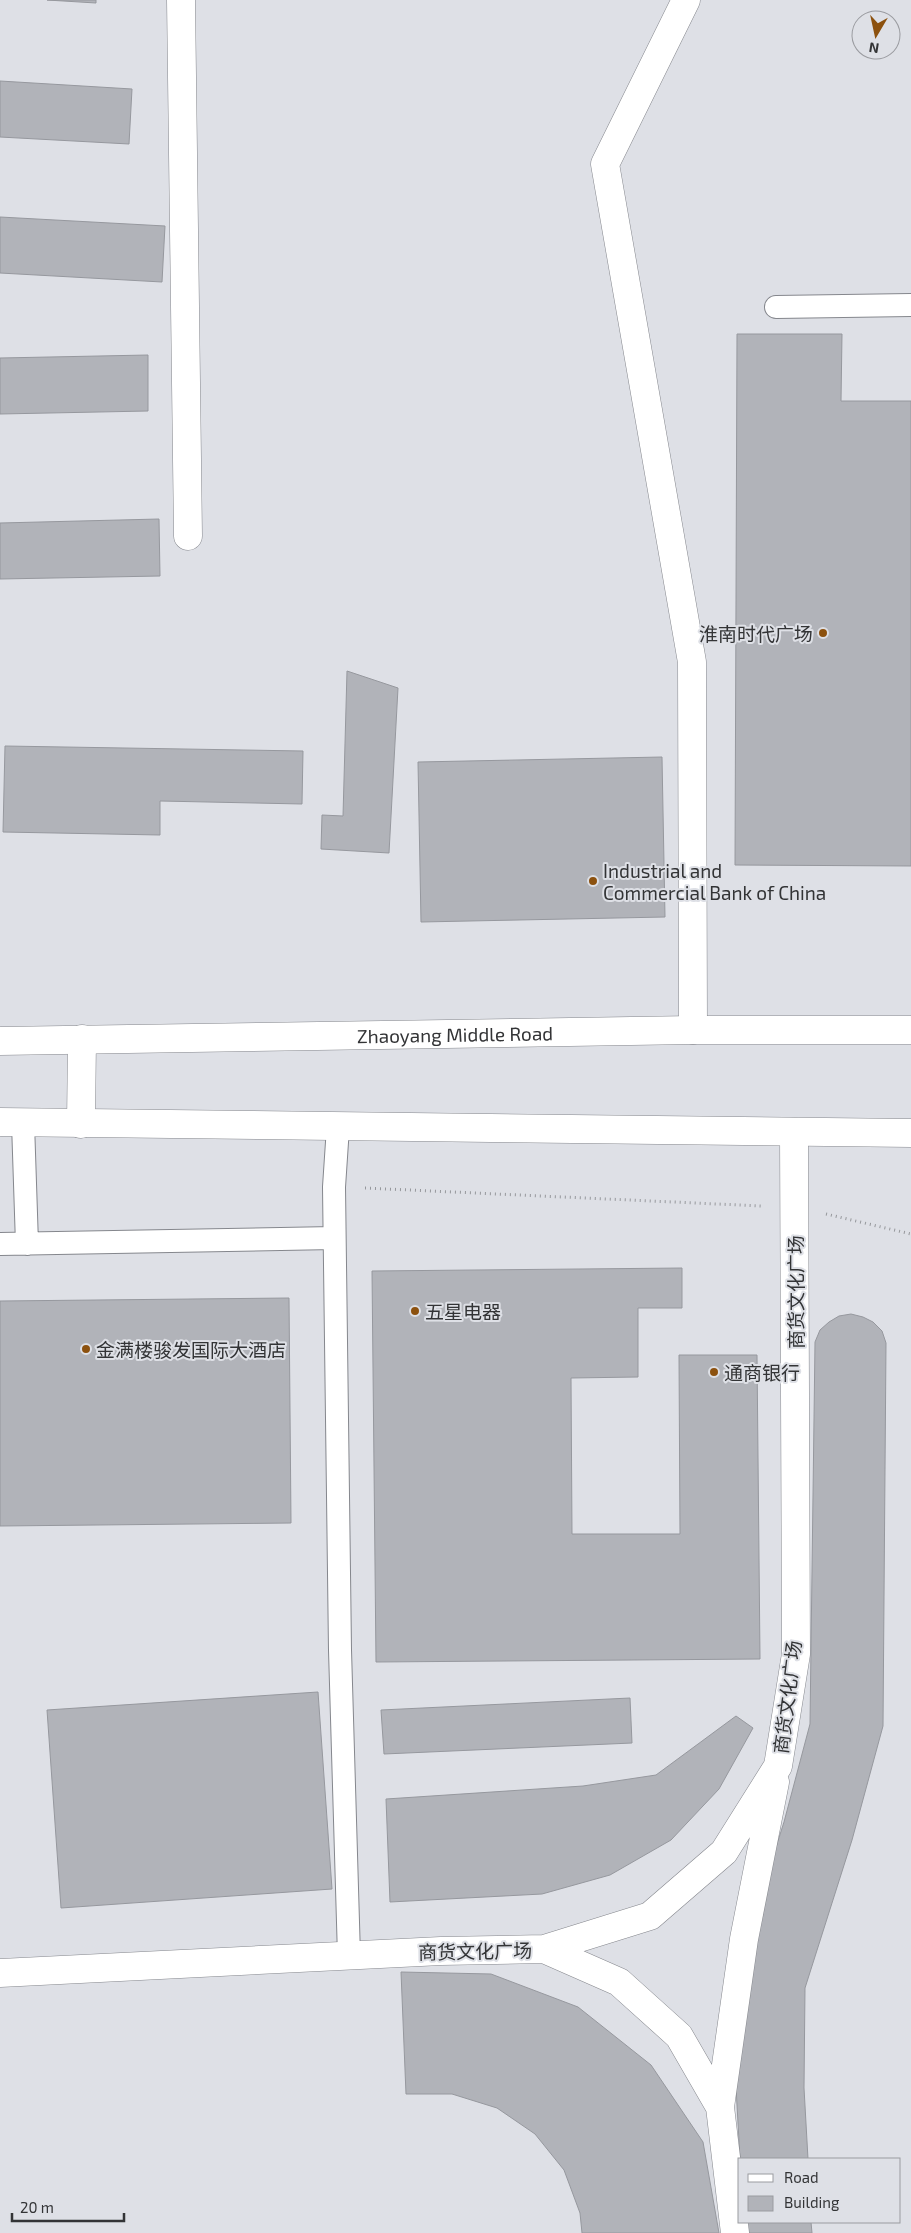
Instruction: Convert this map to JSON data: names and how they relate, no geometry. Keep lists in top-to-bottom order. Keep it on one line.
{"streets":{"street":["Zhaoyang Middle Road","商货文化广场"]},"places":["淮南时代广场","Industrial and Commercial Bank of China","五星电器","金满楼骏发国际大酒店","通商银行"],"legend":["Road","Building"],"scale_bar":"20 m","north":"bottom"}
